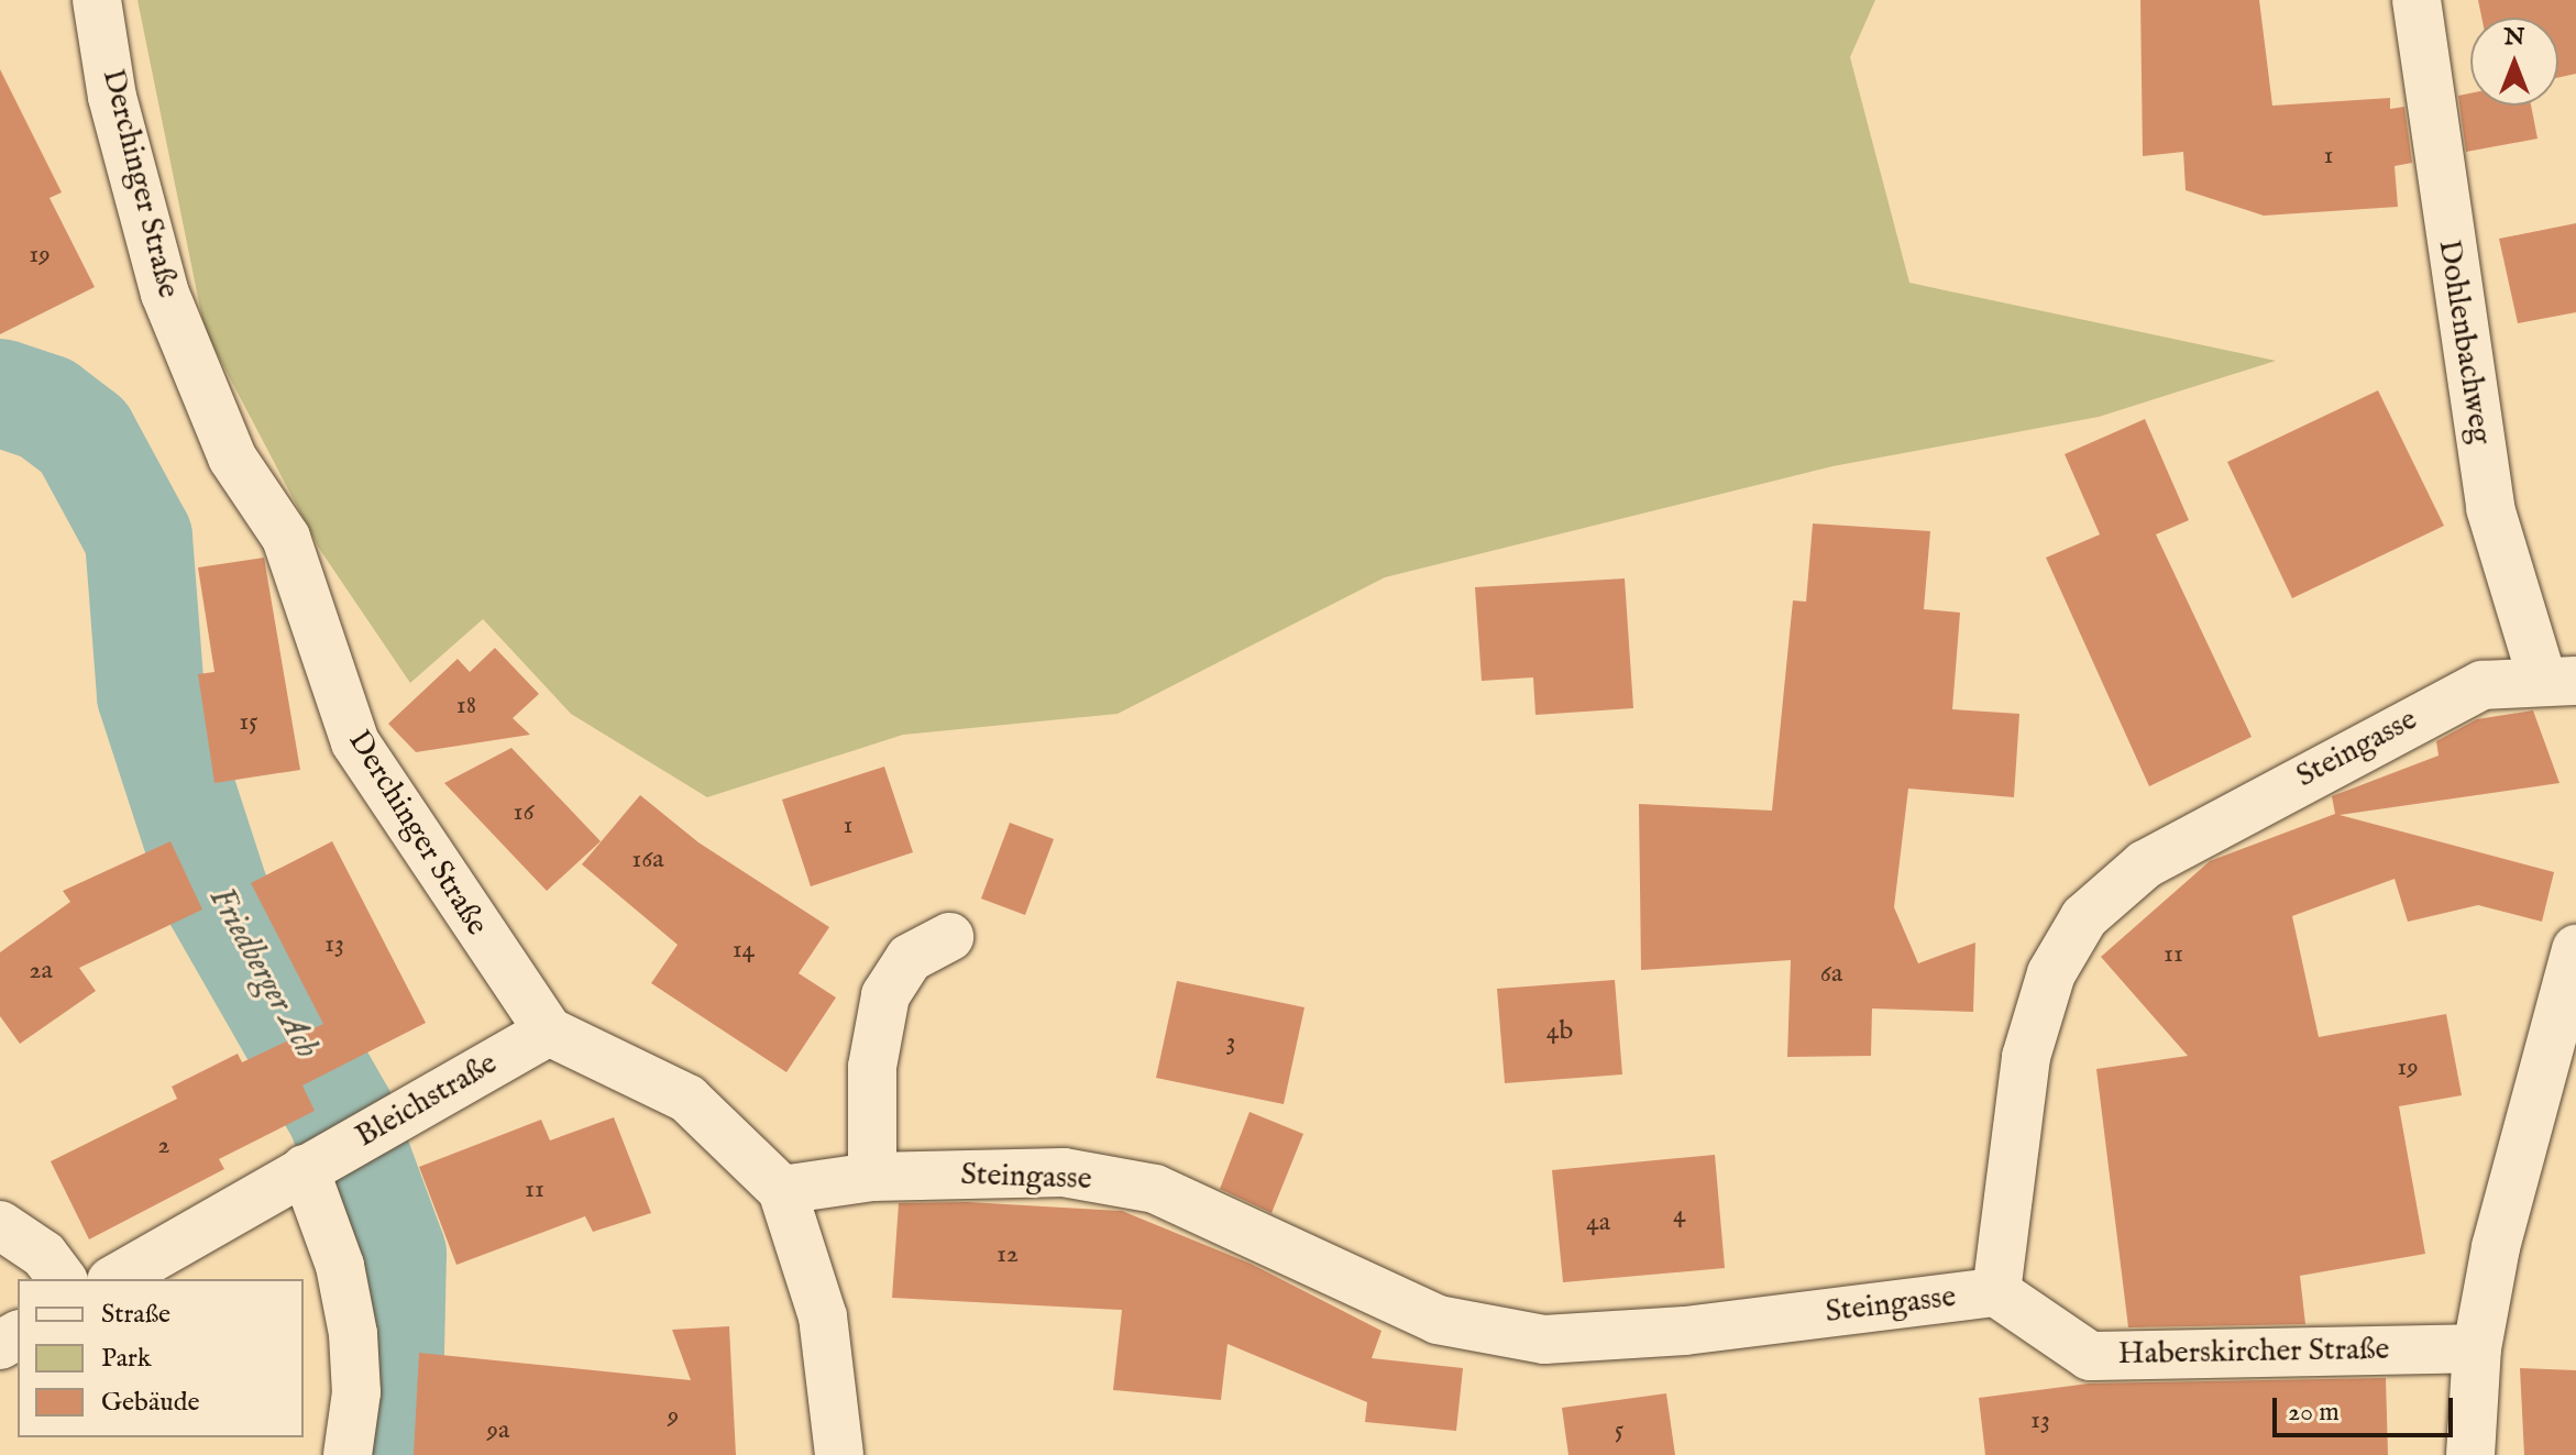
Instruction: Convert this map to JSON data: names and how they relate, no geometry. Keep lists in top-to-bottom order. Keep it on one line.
{"streets":{"street":["Derchinger Straße","Dohlenbachweg","Steingasse","Bleichstraße","Haberskircher Straße"]},"crossings":[["Derchinger Straße","Bleichstraße"],["Dohlenbachweg","Steingasse"],["Steingasse","Haberskircher Straße"]],"water":["Friedberger Ach"],"house_numbers":["1","19","18","15","16","1","16a","13","14","11","2a","6a","4b","3","19","2","11","4","4a","12","9","13","9a","5"],"legend":["Straße","Park","Gebäude"],"scale_bar":"20 m","north":"top"}
